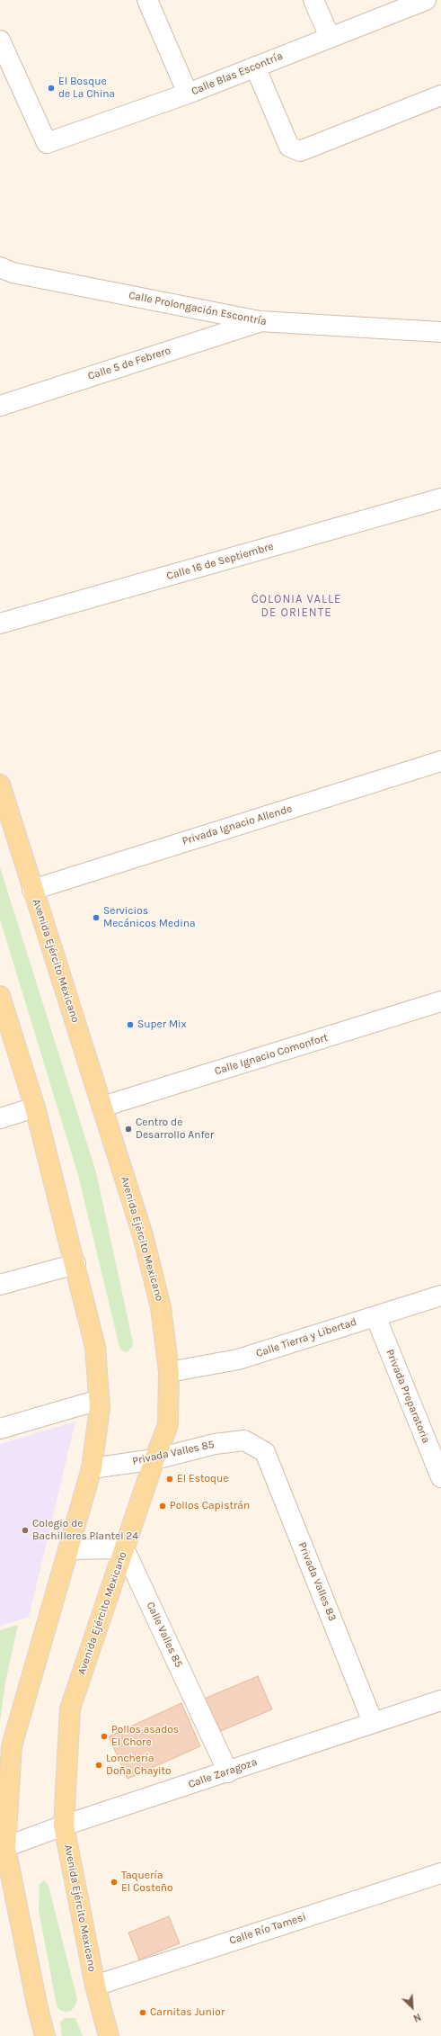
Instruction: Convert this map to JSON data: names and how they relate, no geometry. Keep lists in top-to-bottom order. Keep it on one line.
{"streets":{"main road":["Avenida Ejército Mexicano"],"street":["Calle Blas Escontría","Calle Prolongación Escontría","Calle 5 de Febrero","Calle 16 de Septiembre","Privada Ignacio Allende","Calle Ignacio Comonfort","Calle Tierra y Libertad","Privada Preparatoria","Privada Valles 85","Privada Valles 83","Calle Valles 85","Calle Zaragoza","Calle Río Tamesi"]},"crossings":[["Calle Prolongación Escontría","Calle 5 de Febrero"],["Privada Ignacio Allende","Avenida Ejército Mexicano"],["Avenida Ejército Mexicano","Calle Ignacio Comonfort"],["Avenida Ejército Mexicano","Calle Tierra y Libertad"],["Avenida Ejército Mexicano","Privada Valles 85"],["Avenida Ejército Mexicano","Calle Valles 85"],["Avenida Ejército Mexicano","Calle Zaragoza"],["Avenida Ejército Mexicano","Calle Río Tamesi"],["Calle Tierra y Libertad","Privada Preparatoria"],["Privada Valles 85","Privada Valles 83"],["Privada Valles 83","Calle Zaragoza"],["Calle Valles 85","Calle Zaragoza"]],"districts":["COLONIA VALLE DE ORIENTE"],"places":["El Bosque de La China","Servicios Mecánicos Medina","Super Mix","Centro de Desarrollo Anfer","El Estoque","Pollos Capistrán","Colegio de Bachilleres Plantel 24","Pollos asados El Chore","Lonchería Doña Chayito","Taquería El Costeño","Carnitas Junior"],"north":"bottom right"}
